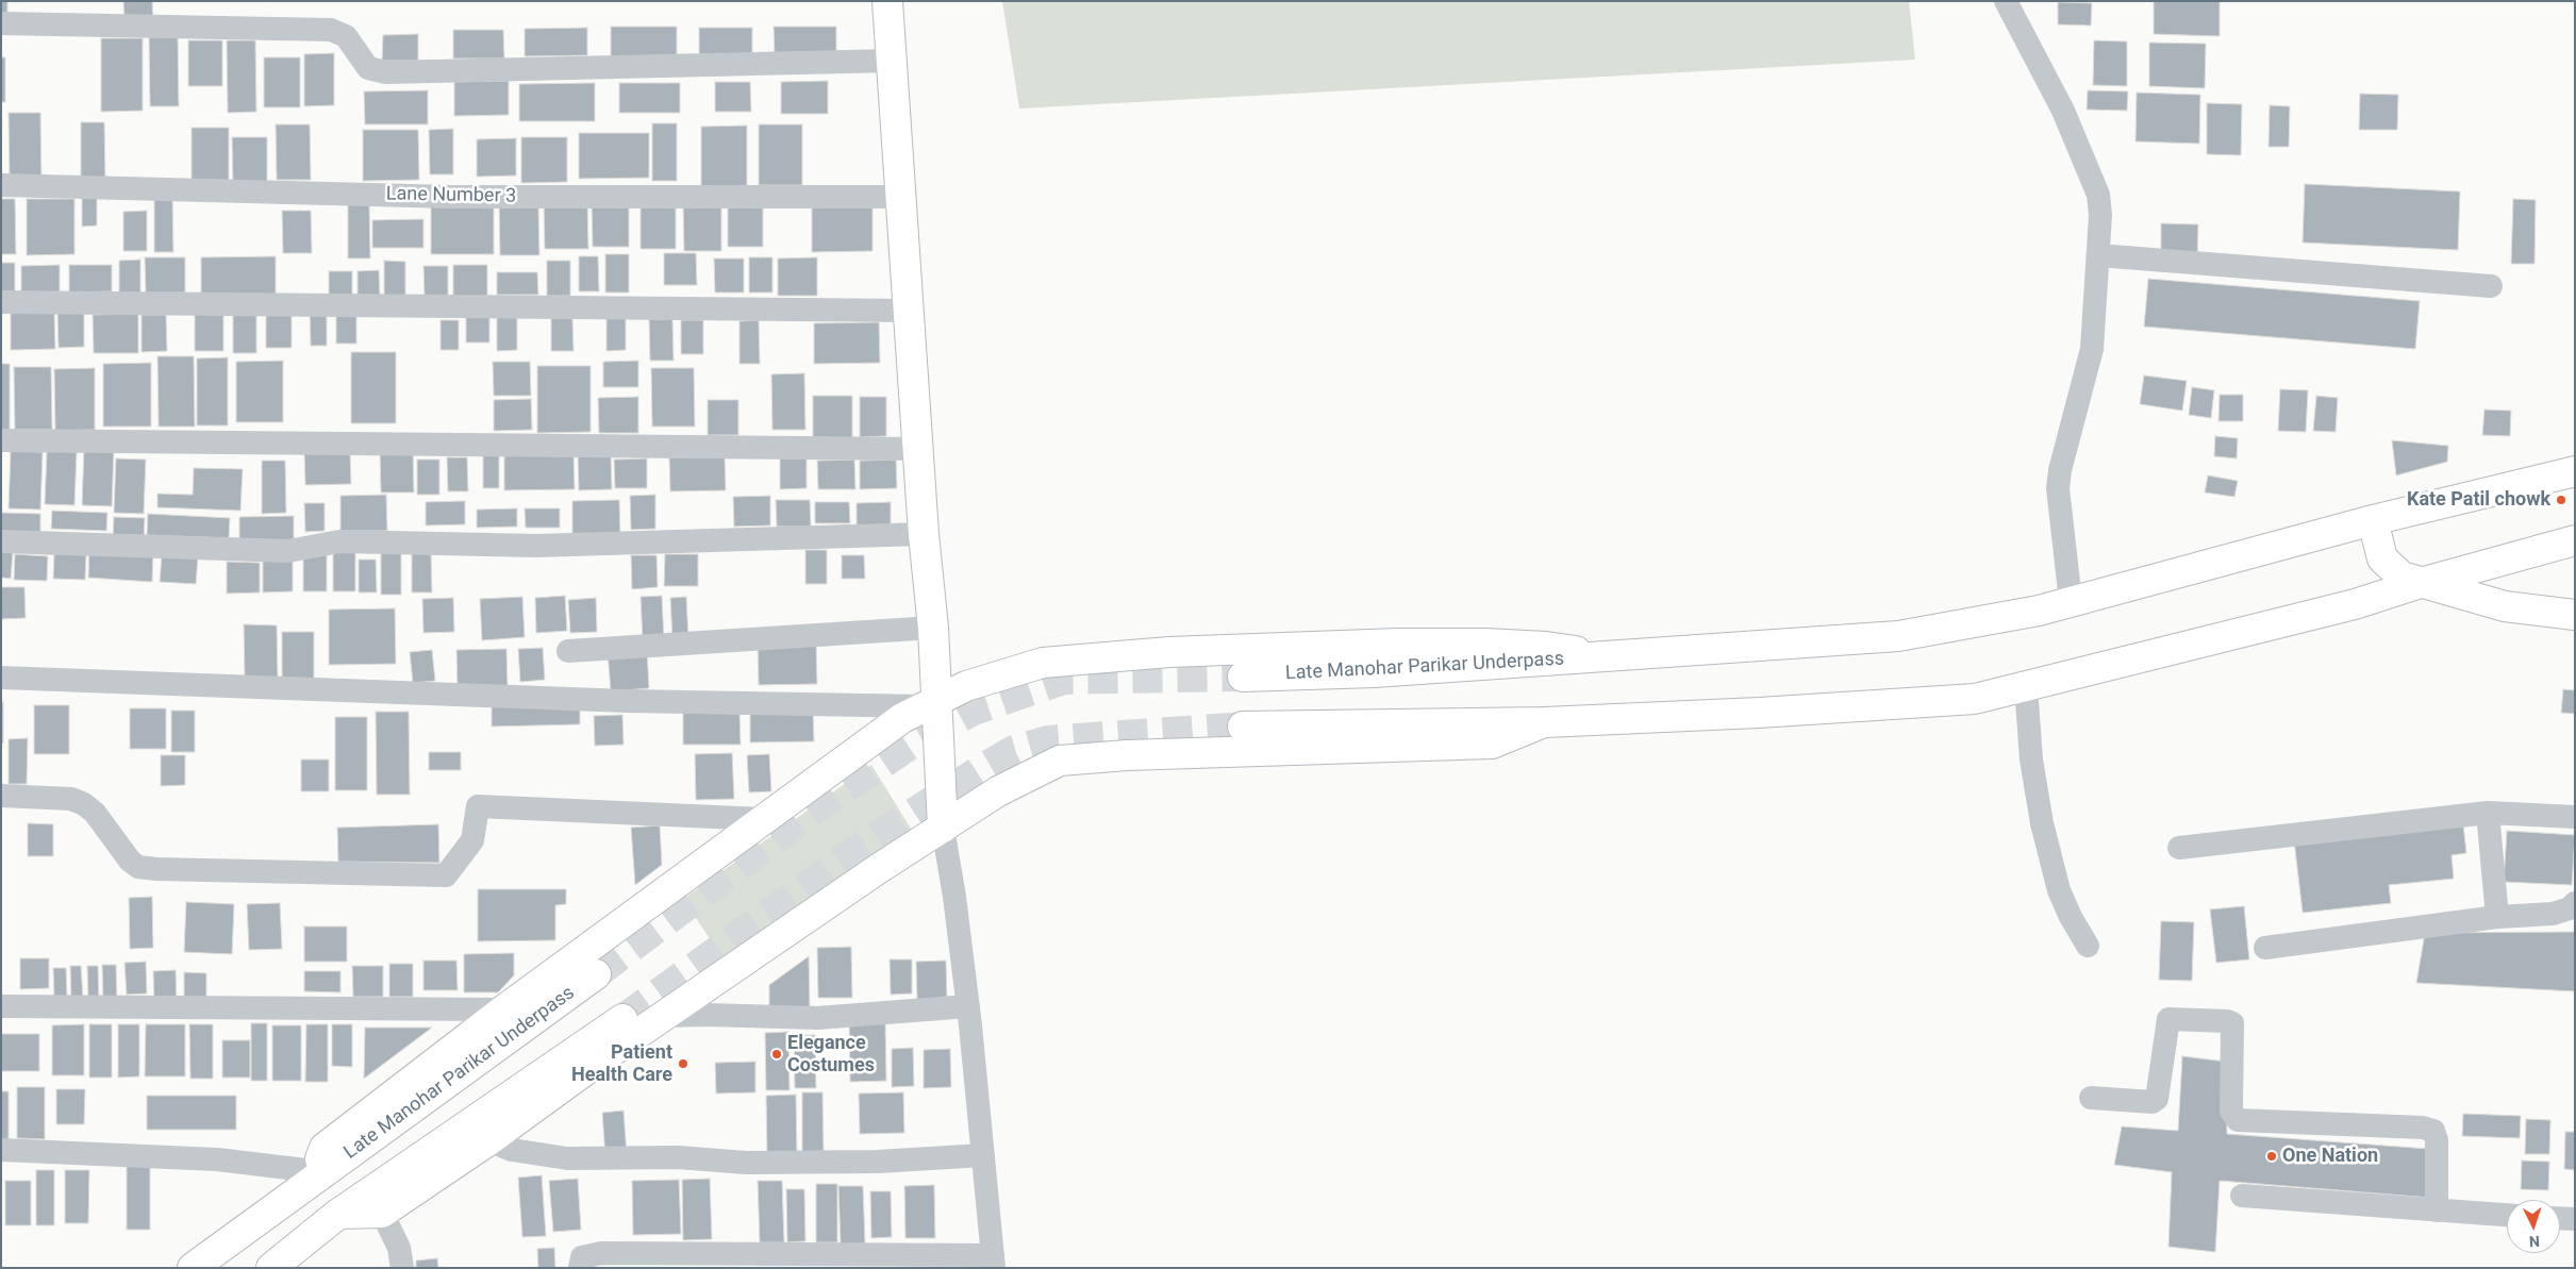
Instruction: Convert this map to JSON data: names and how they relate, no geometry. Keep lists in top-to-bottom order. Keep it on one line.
{"streets":{"main road":["Late Manohar Parikar Underpass"],"street":["Lane Number 3"]},"places":["Kate Patil chowk","Elegance Costumes","Patient Health Care","One Nation"],"north":"bottom"}
